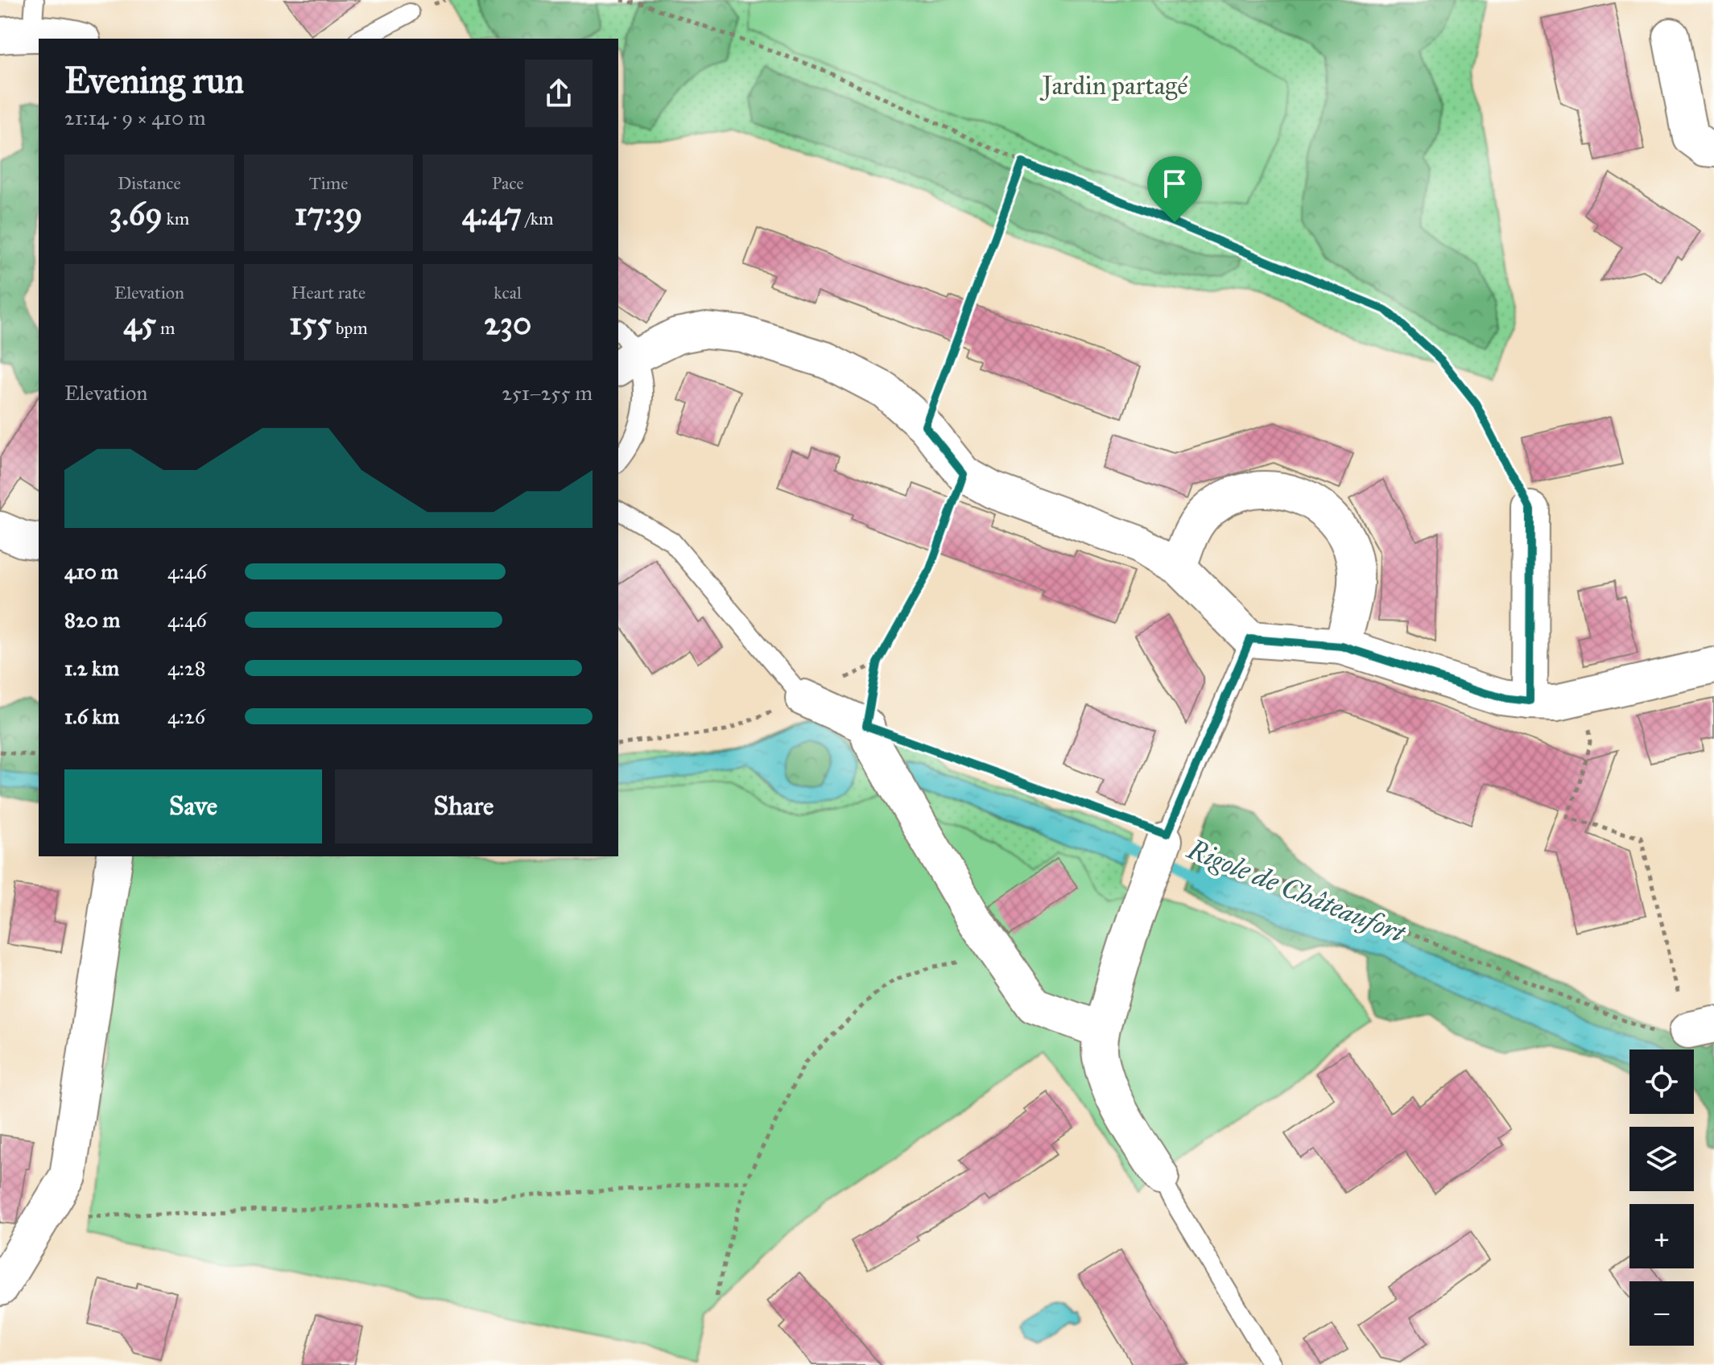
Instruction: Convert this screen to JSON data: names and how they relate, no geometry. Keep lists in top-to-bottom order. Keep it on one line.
{"water":["Rigole de Châteaufort"],"parks":["Jardin partagé"],"page":{"heading":["Evening run","21:14 · 9 × 410 m"],"stats":[["Distance","3.69 km"],["Time","17:39"],["Pace","4:47 /km"],["Elevation","45 m"],["Heart rate","155 bpm"],["kcal","230"]],"chart":["Elevation","251–255 m"],"list":[{"name":"410 m","note":"4:46"},{"name":"820 m","note":"4:46"},{"name":"1.2 km","note":"4:28"},{"name":"1.6 km","note":"4:26"}],"buttons":["Save","Share"],"map_buttons":["+","−"]}}
